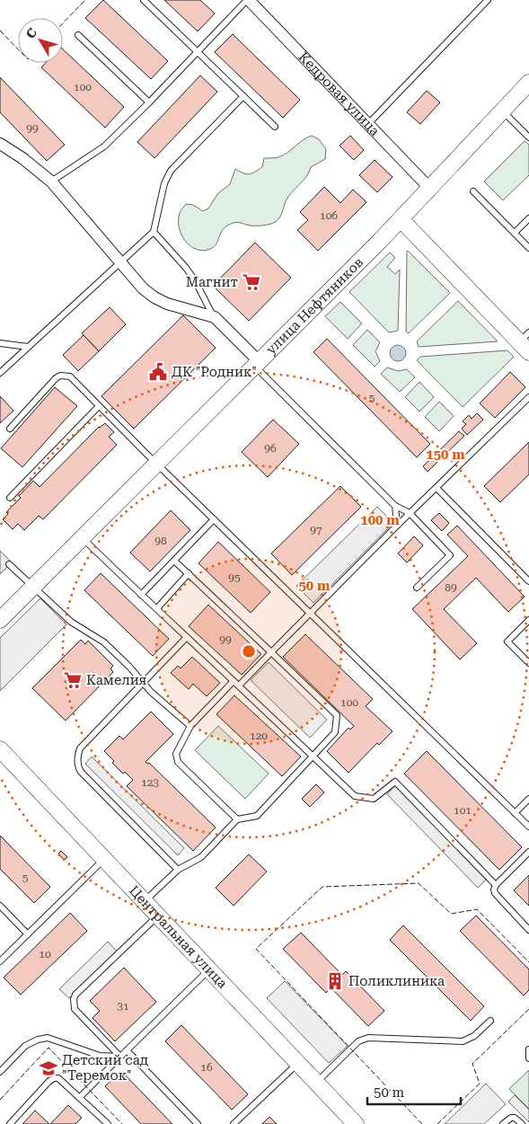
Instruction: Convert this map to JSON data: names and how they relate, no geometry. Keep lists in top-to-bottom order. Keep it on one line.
{"streets":{"street":["Кедровая улица","улица Нефтяников","Центральная улица"]},"crossings":[["Кедровая улица","улица Нефтяников"]],"places":{"supermarket":["Магнит","Камелия"],"public building":["ДК \"Родник\""],"building":["Поликлиника"],"school or university":["Детский сад \"Теремок\""]},"house_numbers":["100","99","106","5","96","97","98","95","89","99","100","120","123","101","5","10","31","16"],"scale_bar":"50 m","north":"top left","rings":["150 m","100 m","50 m"]}
